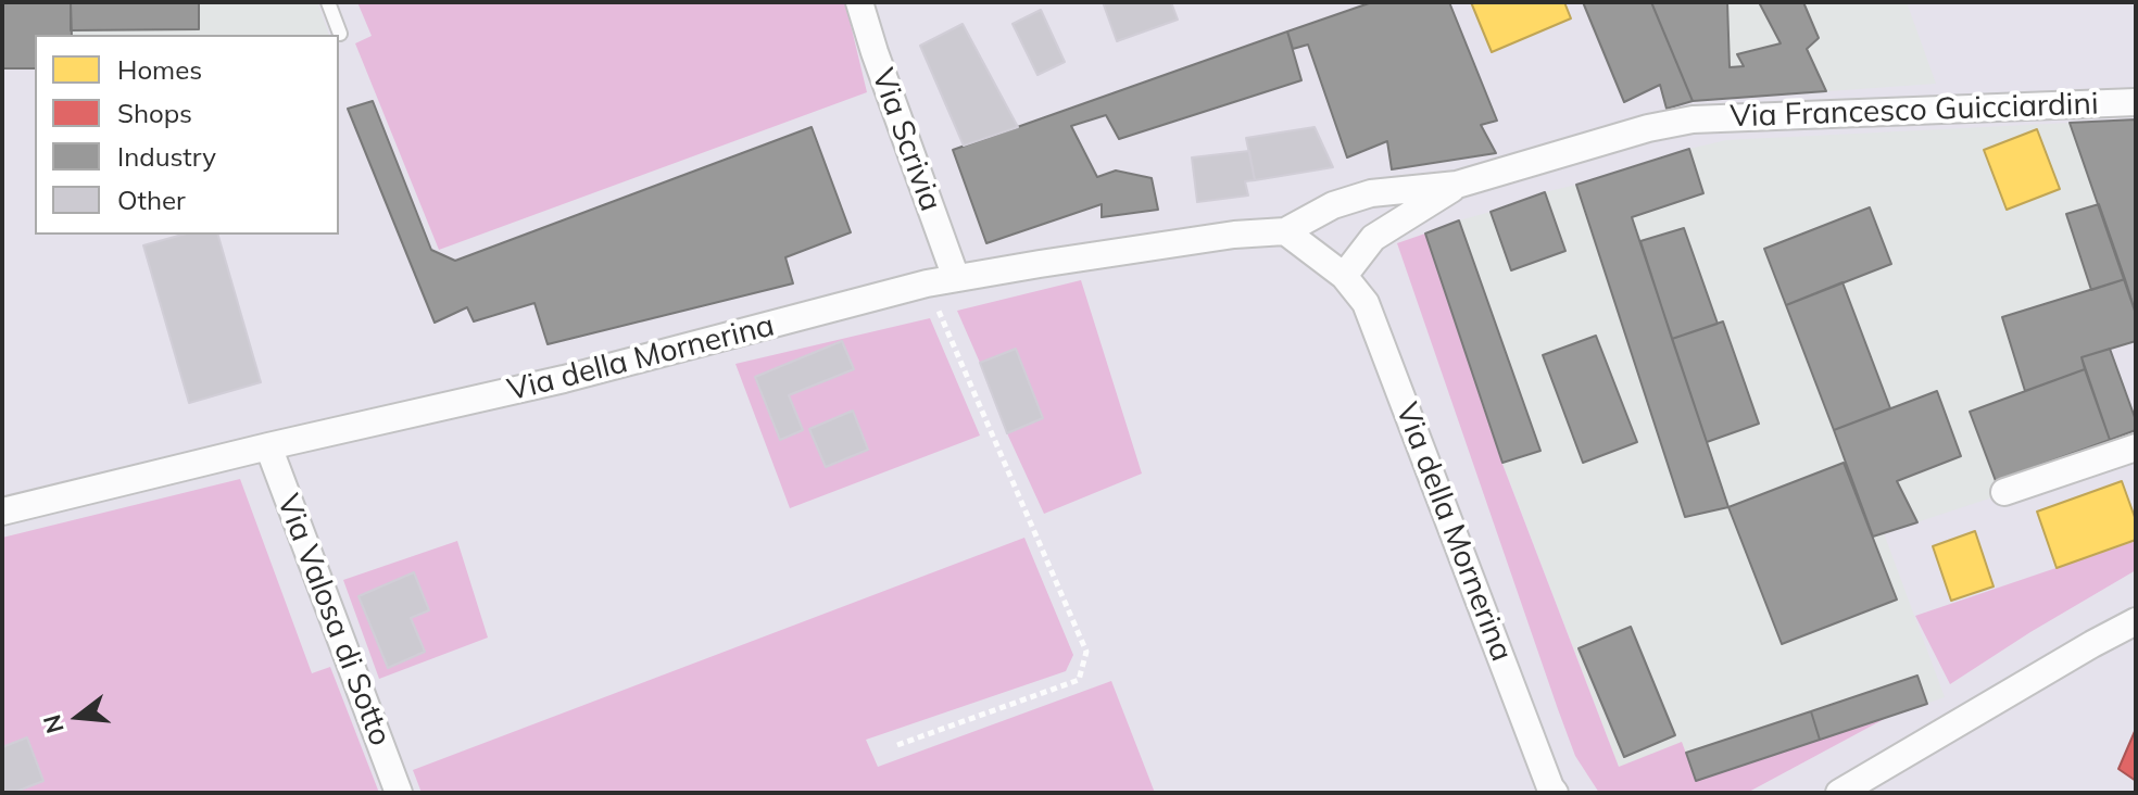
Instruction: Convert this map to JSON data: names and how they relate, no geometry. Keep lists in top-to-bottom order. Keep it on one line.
{"streets":{"street":["Via Francesco Guicciardini","Via Scrivia","Via della Mornerina","Via Valosa di Sotto"]},"crossings":[["Via Francesco Guicciardini","Via della Mornerina"],["Via Scrivia","Via della Mornerina"],["Via della Mornerina","Via Valosa di Sotto"]],"legend":["Homes","Shops","Industry","Other"],"north":"left"}
